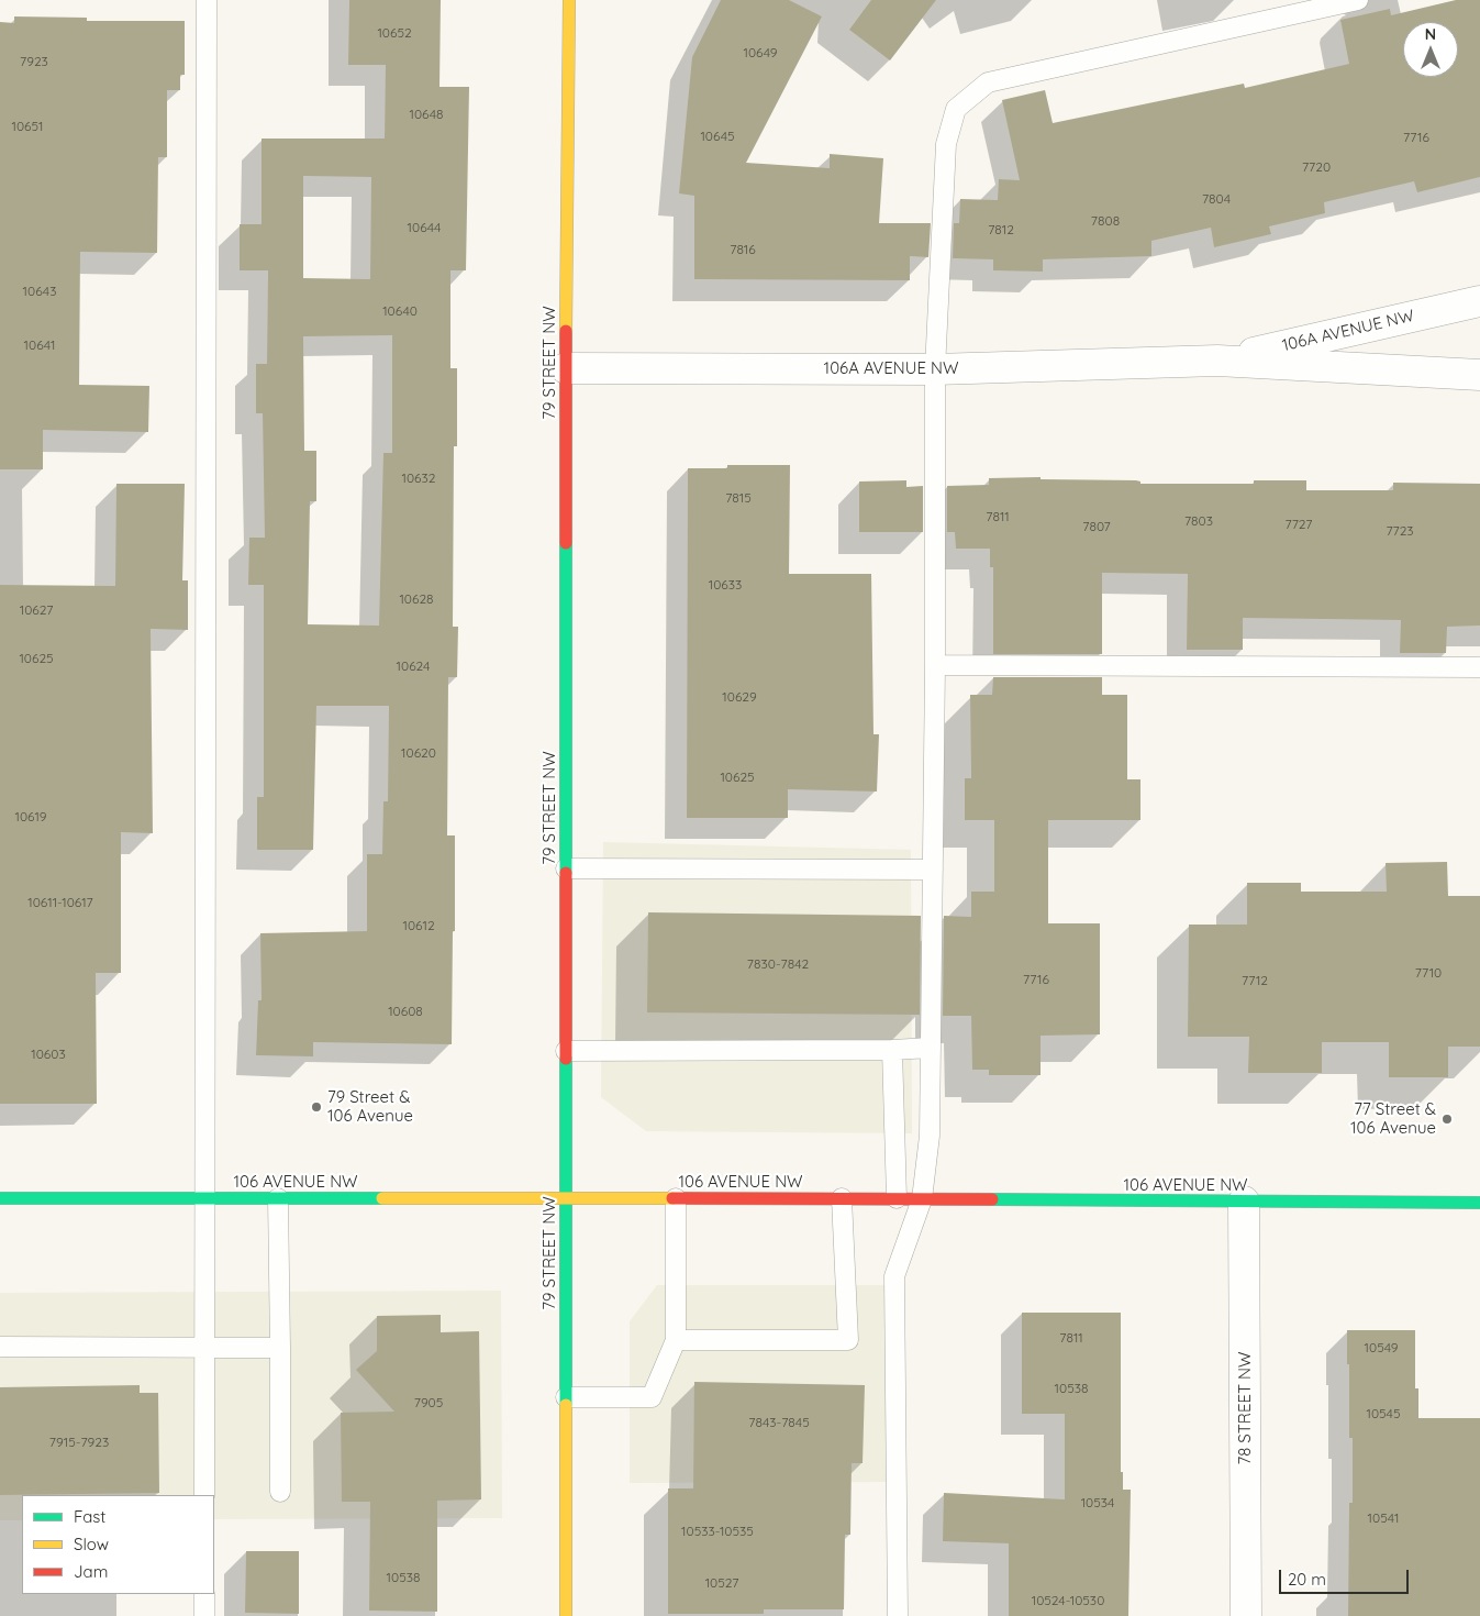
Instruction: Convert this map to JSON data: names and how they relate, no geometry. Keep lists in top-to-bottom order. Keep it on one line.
{"streets":{"street":["106A AVENUE NW","79 STREET NW","106 AVENUE NW","78 STREET NW"]},"crossings":[["106A AVENUE NW","79 STREET NW"],["79 STREET NW","106 AVENUE NW"],["106 AVENUE NW","78 STREET NW"]],"places":["79 Street & 106 Avenue","77 Street & 106 Avenue"],"house_numbers":["10652","10649","7923","10648","10651","10645","7716","7720","7804","7808","10644","7812","7816","10643","10640","10641","10632","7815","7811","7803","7727","7807","7723","10633","10628","10627","10625","10624","10629","10620","10625","10619","10611-10617","10612","7830-7842","7710","7716","7712","10608","10603","7811","10549","10538","7905","10545","7843-7845","7915-7923","10534","10541","10533-10535","10538","10527","10524-10530"],"legend":["Fast","Slow","Jam"],"scale_bar":"20 m","north":"top"}
